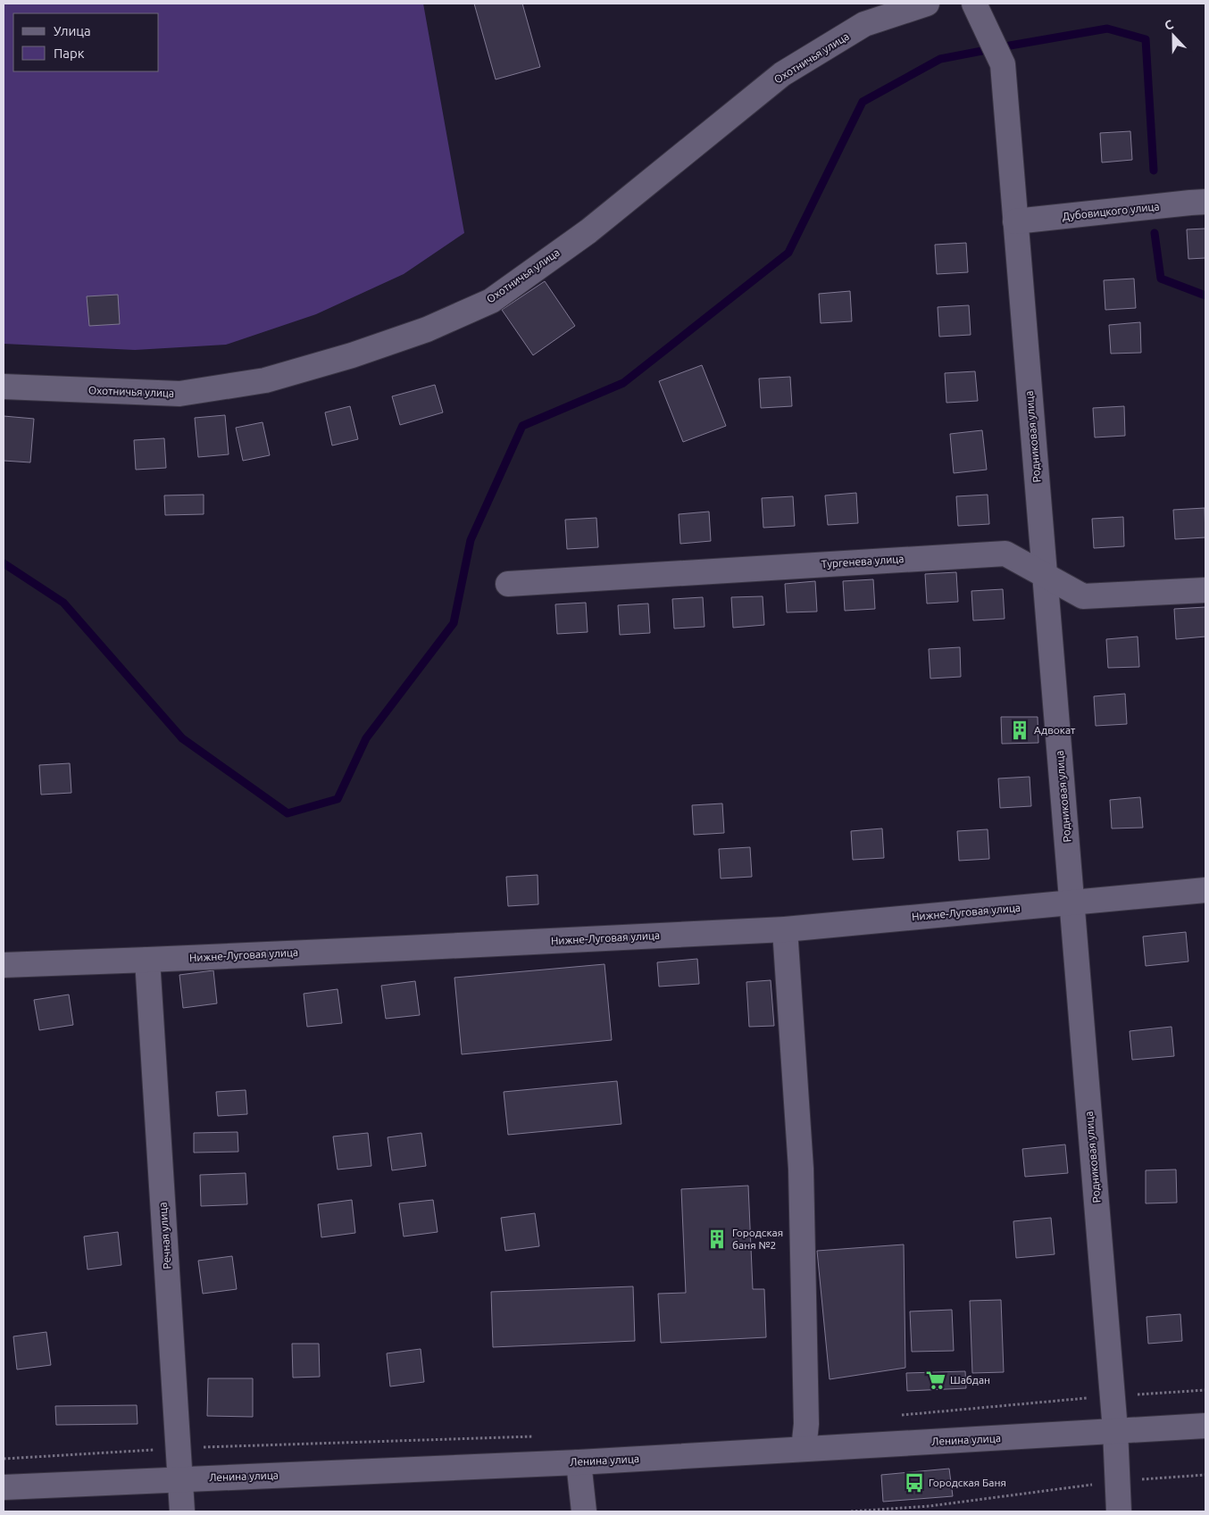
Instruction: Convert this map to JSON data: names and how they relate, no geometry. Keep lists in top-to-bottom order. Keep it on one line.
{"streets":{"street":["Охотничья улица","Дубовицкого улица","Родниковая улица","Тургенева улица","Нижне-Луговая улица","Речная улица","Ленина улица"]},"crossings":[["Дубовицкого улица","Родниковая улица"],["Родниковая улица","Тургенева улица"],["Родниковая улица","Нижне-Луговая улица"],["Родниковая улица","Ленина улица"],["Нижне-Луговая улица","Речная улица"],["Речная улица","Ленина улица"]],"places":{"building":["Адвокат","Городская баня №2"],"supermarket":["Шабдан"],"bus stop":["Городская Баня"]},"legend":["Улица","Парк"],"north":"top"}
